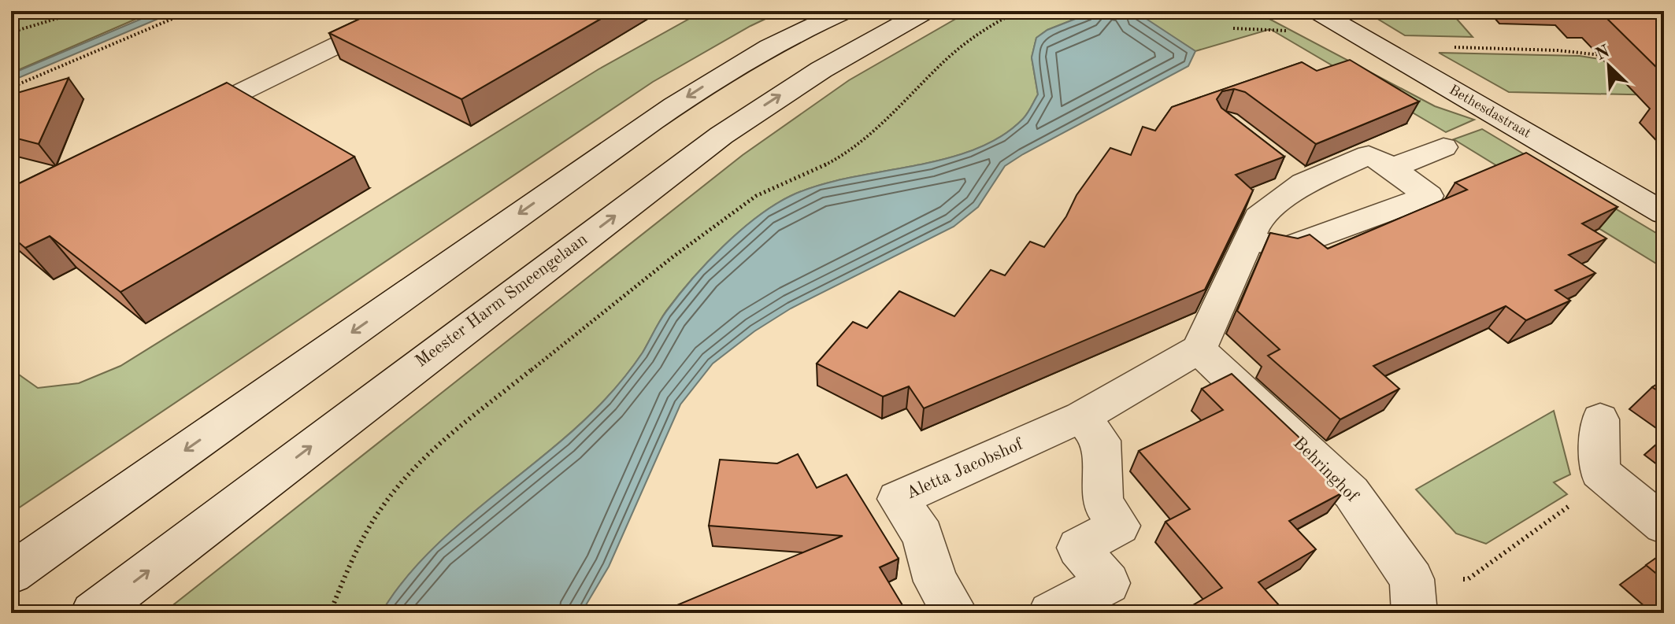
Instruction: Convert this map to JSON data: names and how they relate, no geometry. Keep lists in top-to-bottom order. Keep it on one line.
{"streets":{"street":["Bethesdastraat","Meester Harm Smeengelaan","Aletta Jacobshof","Behringhof"]},"crossings":[["Aletta Jacobshof","Behringhof"]],"north":"top left"}
